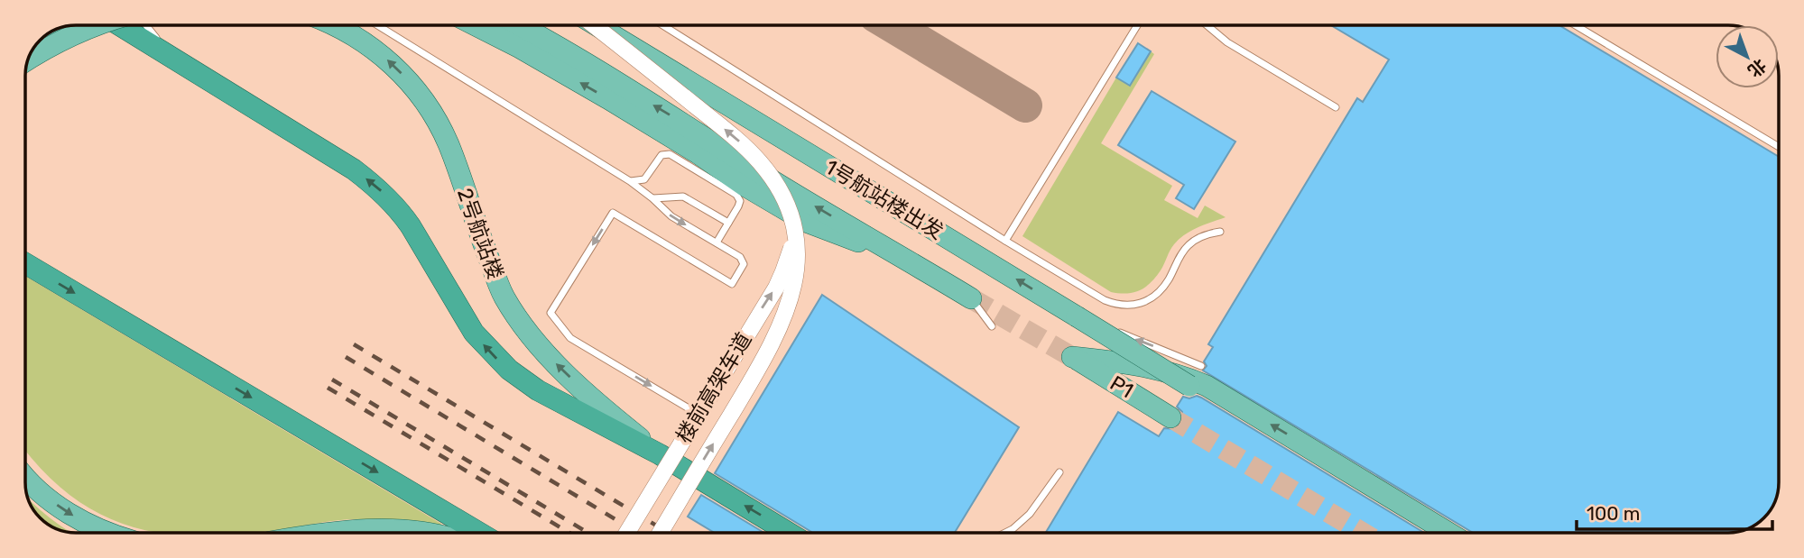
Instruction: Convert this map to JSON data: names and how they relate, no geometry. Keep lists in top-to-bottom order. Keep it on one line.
{"streets":{"main road":["1号航站楼出发","2号航站楼","P1"],"street":["楼前高架车道"]},"one_way":["楼前高架车道"],"scale_bar":"100 m","north":"bottom right"}
